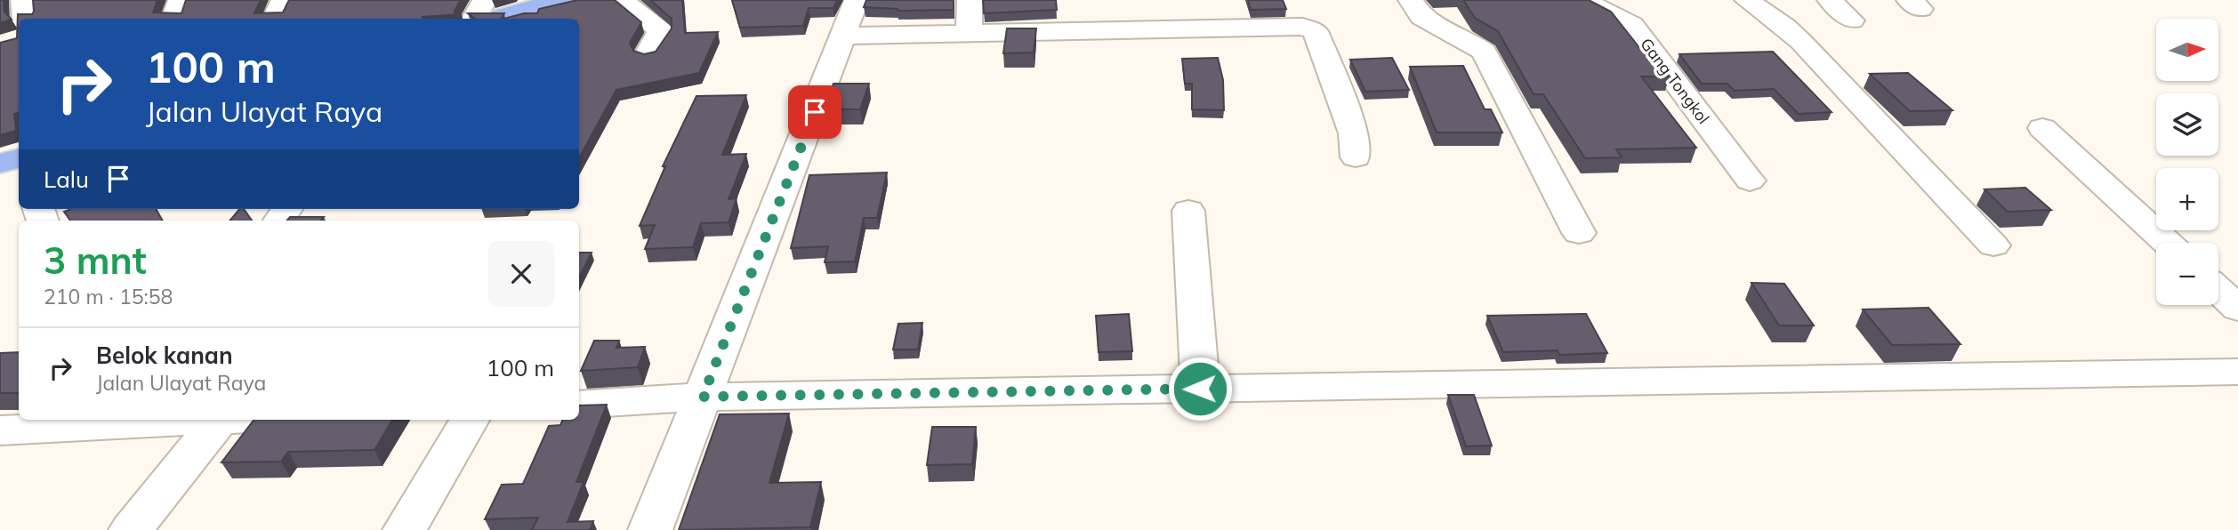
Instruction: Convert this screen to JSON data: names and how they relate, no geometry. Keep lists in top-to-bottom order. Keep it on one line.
{"streets":{"street":["Gang Tongkol"]},"north":"right","page":{"map_buttons":["+","−"],"turn":["100 m","Jalan Ulayat Raya"],"then":"Lalu","heading":["3 mnt","210 m · 15:58"],"list":[{"name":"Belok kanan","note":"Jalan Ulayat Raya","value":"100 m"}]}}
